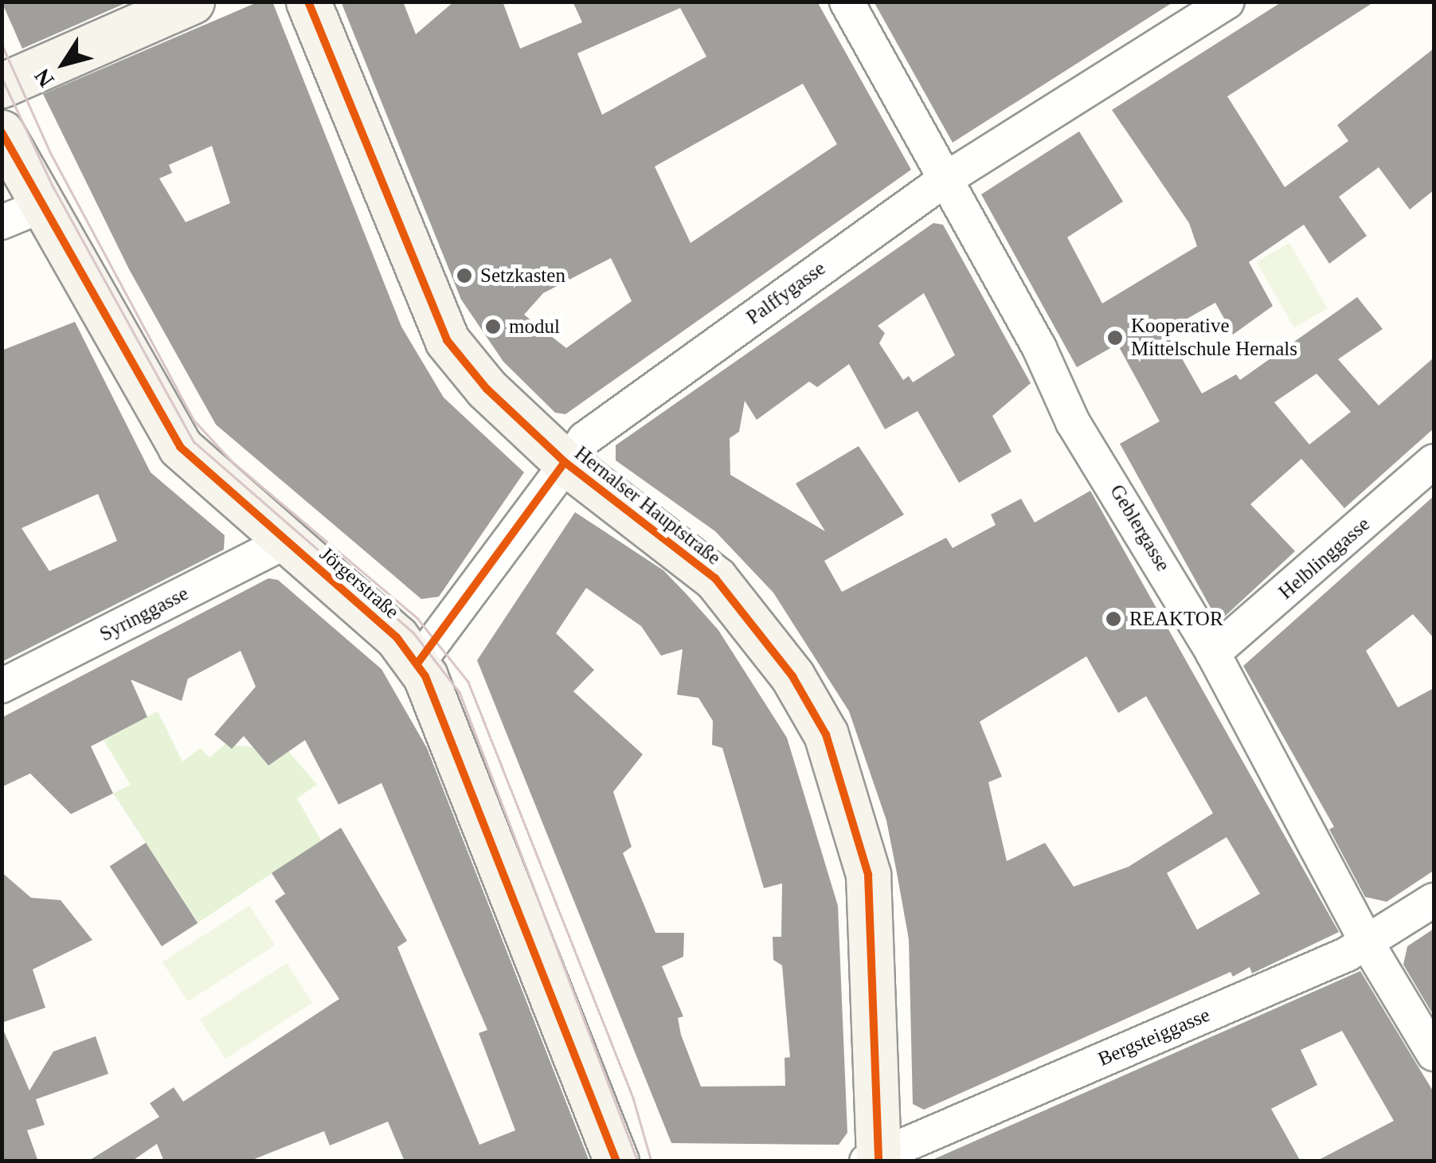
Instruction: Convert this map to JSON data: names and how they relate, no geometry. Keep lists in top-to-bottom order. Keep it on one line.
{"streets":{"main road":["Hernalser Hauptstraße","Jörgerstraße"],"street":["Palffygasse","Geblergasse","Helblinggasse","Syringgasse","Bergsteiggasse"]},"crossings":[["Palffygasse","Hernalser Hauptstraße"],["Palffygasse","Geblergasse"],["Palffygasse","Jörgerstraße"],["Hernalser Hauptstraße","Bergsteiggasse"],["Geblergasse","Helblinggasse"],["Geblergasse","Bergsteiggasse"],["Jörgerstraße","Syringgasse"]],"places":["Setzkasten","modul","Kooperative Mittelschule Hernals","REAKTOR"],"north":"bottom left"}
